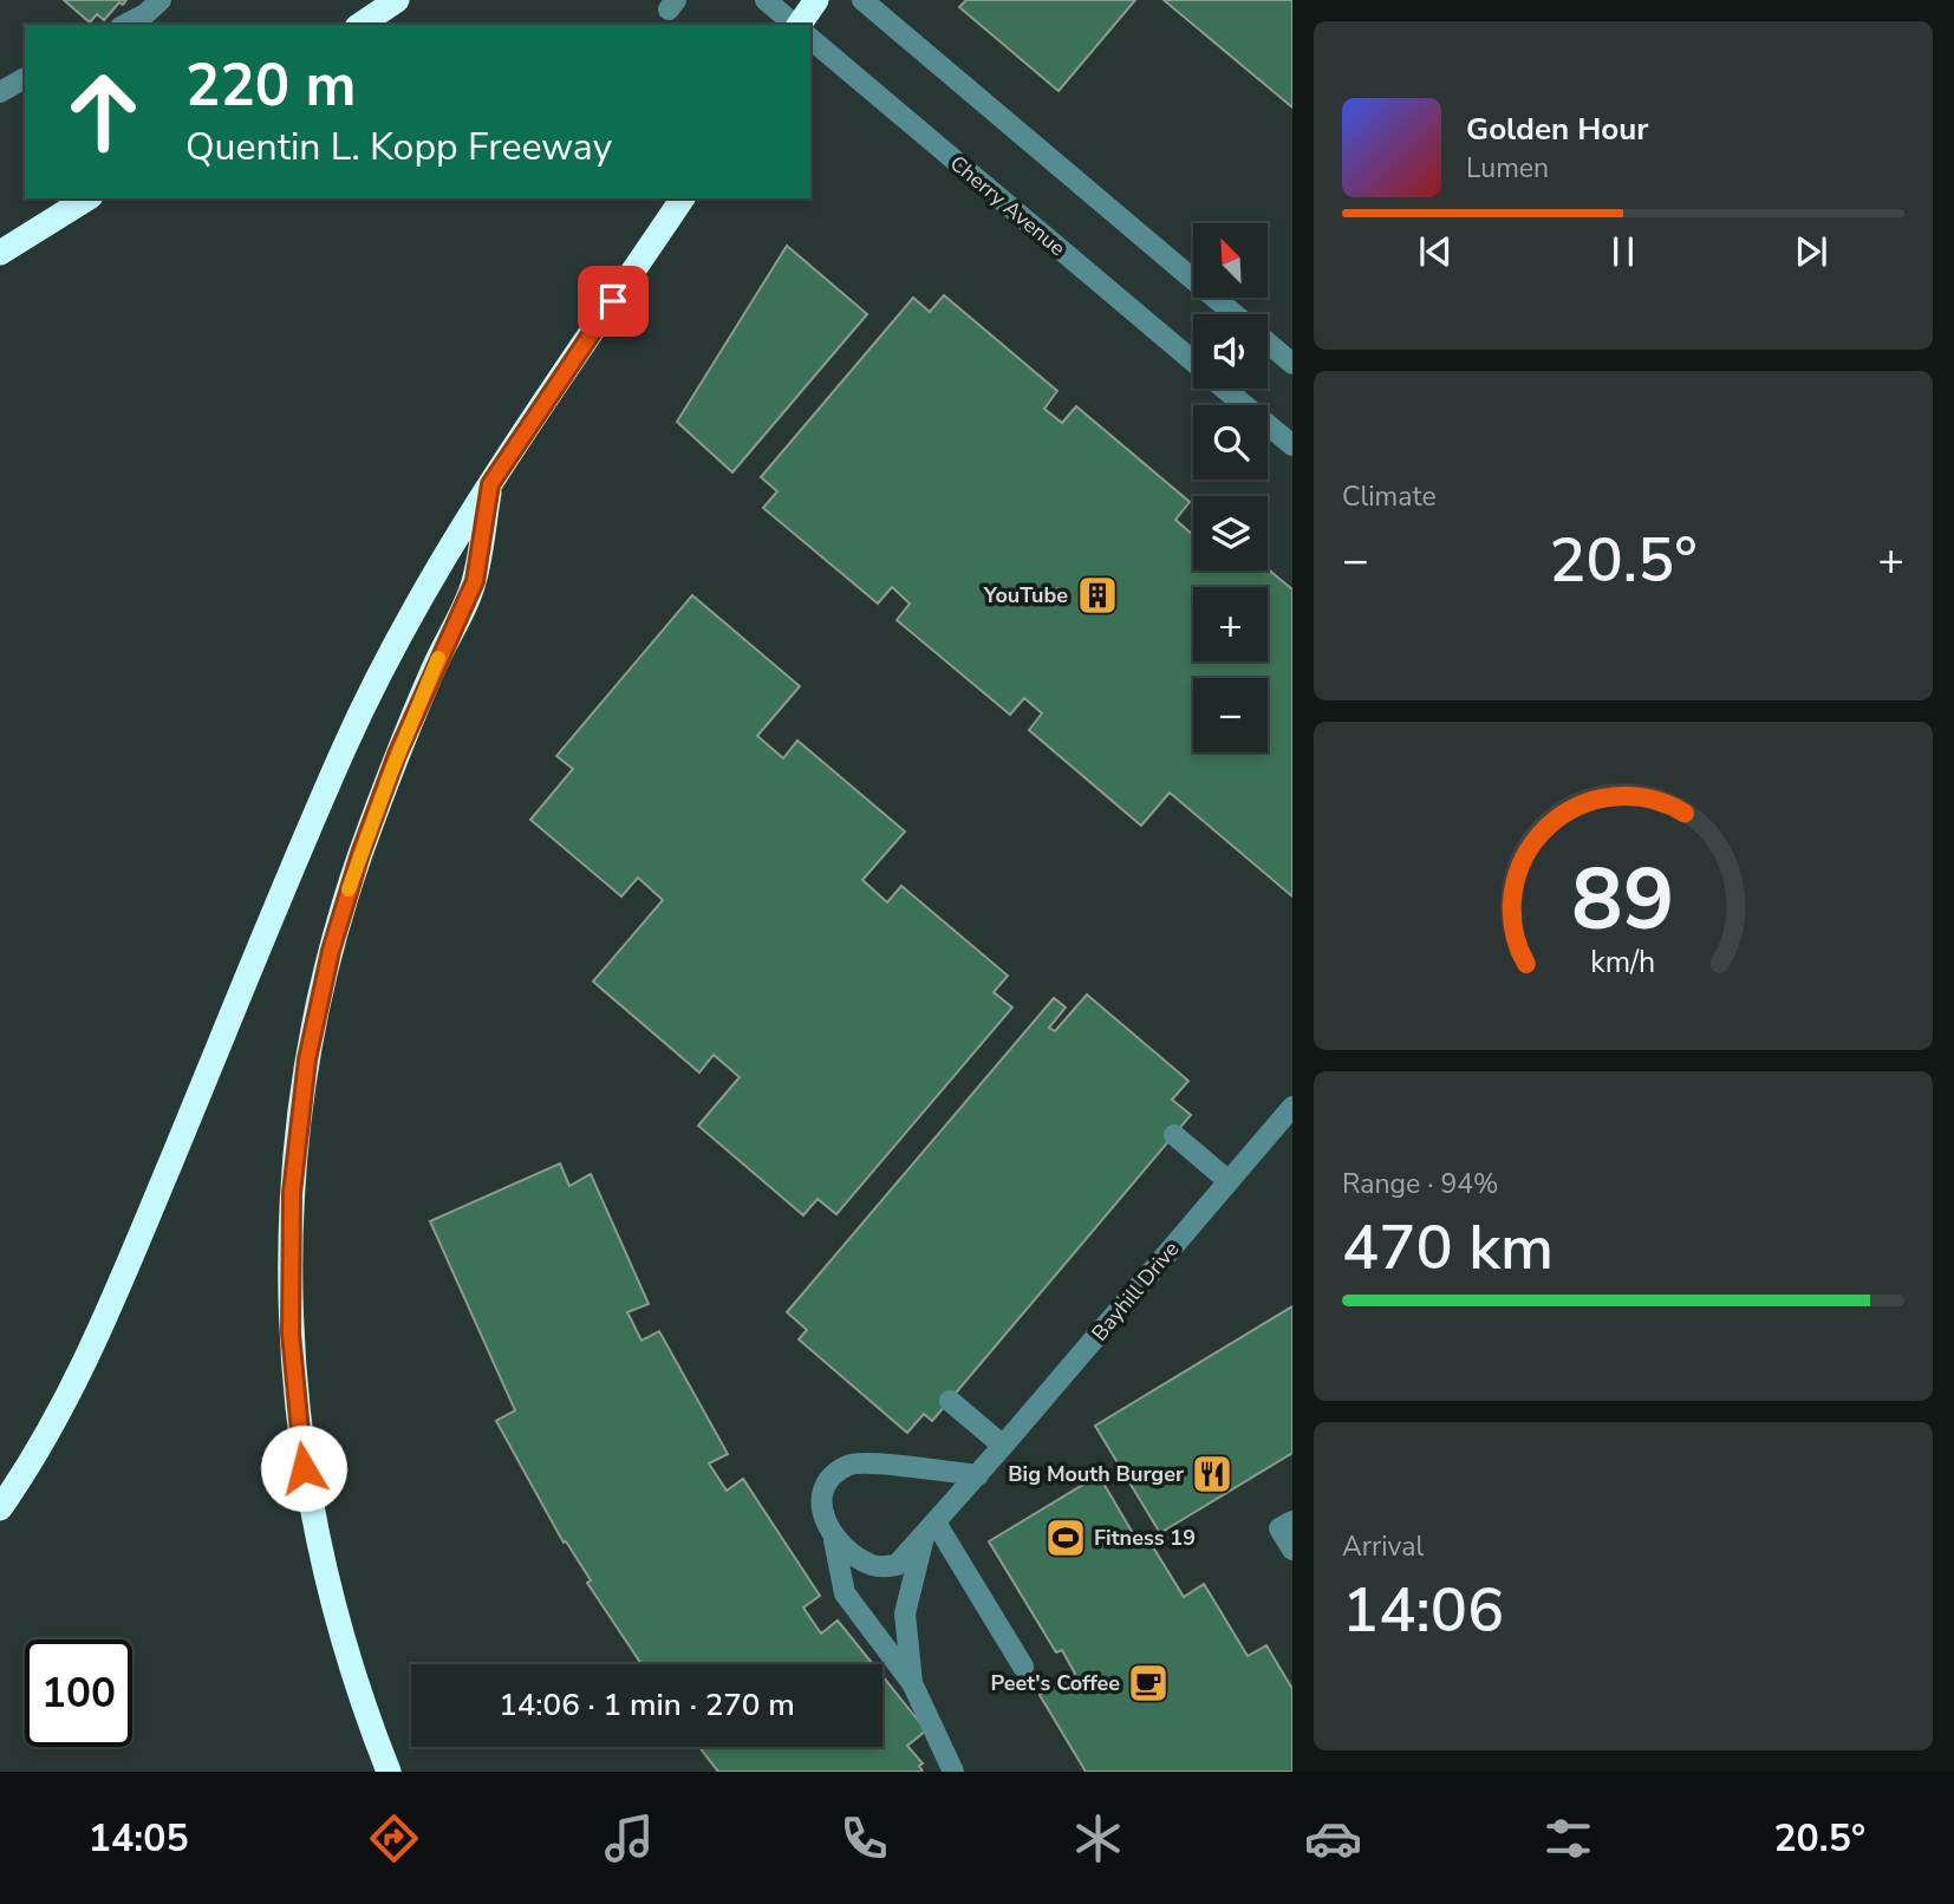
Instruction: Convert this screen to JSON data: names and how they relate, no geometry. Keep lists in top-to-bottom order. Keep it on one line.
{"streets":{"street":["Cherry Avenue","Bayhill Drive"]},"places":{"building":["YouTube"],"restaurant":["Big Mouth Burger"],"sports":["Fitness 19"],"cafe":["Peet's Coffee"]},"north":"top left","page":{"turn":["220 m","Quentin L. Kopp Freeway"],"song":["Golden Hour","Lumen"],"map_buttons":["+","−"],"tile":["Climate",["Range · 94%","470 km"],["Arrival","14:06"]],"heat":["−","20.5°","+"],"limit":"100","trip":"14:06 · 1 min · 270 m","tabs":["14:05","20.5°"],"gauge":["89","km/h"]}}
